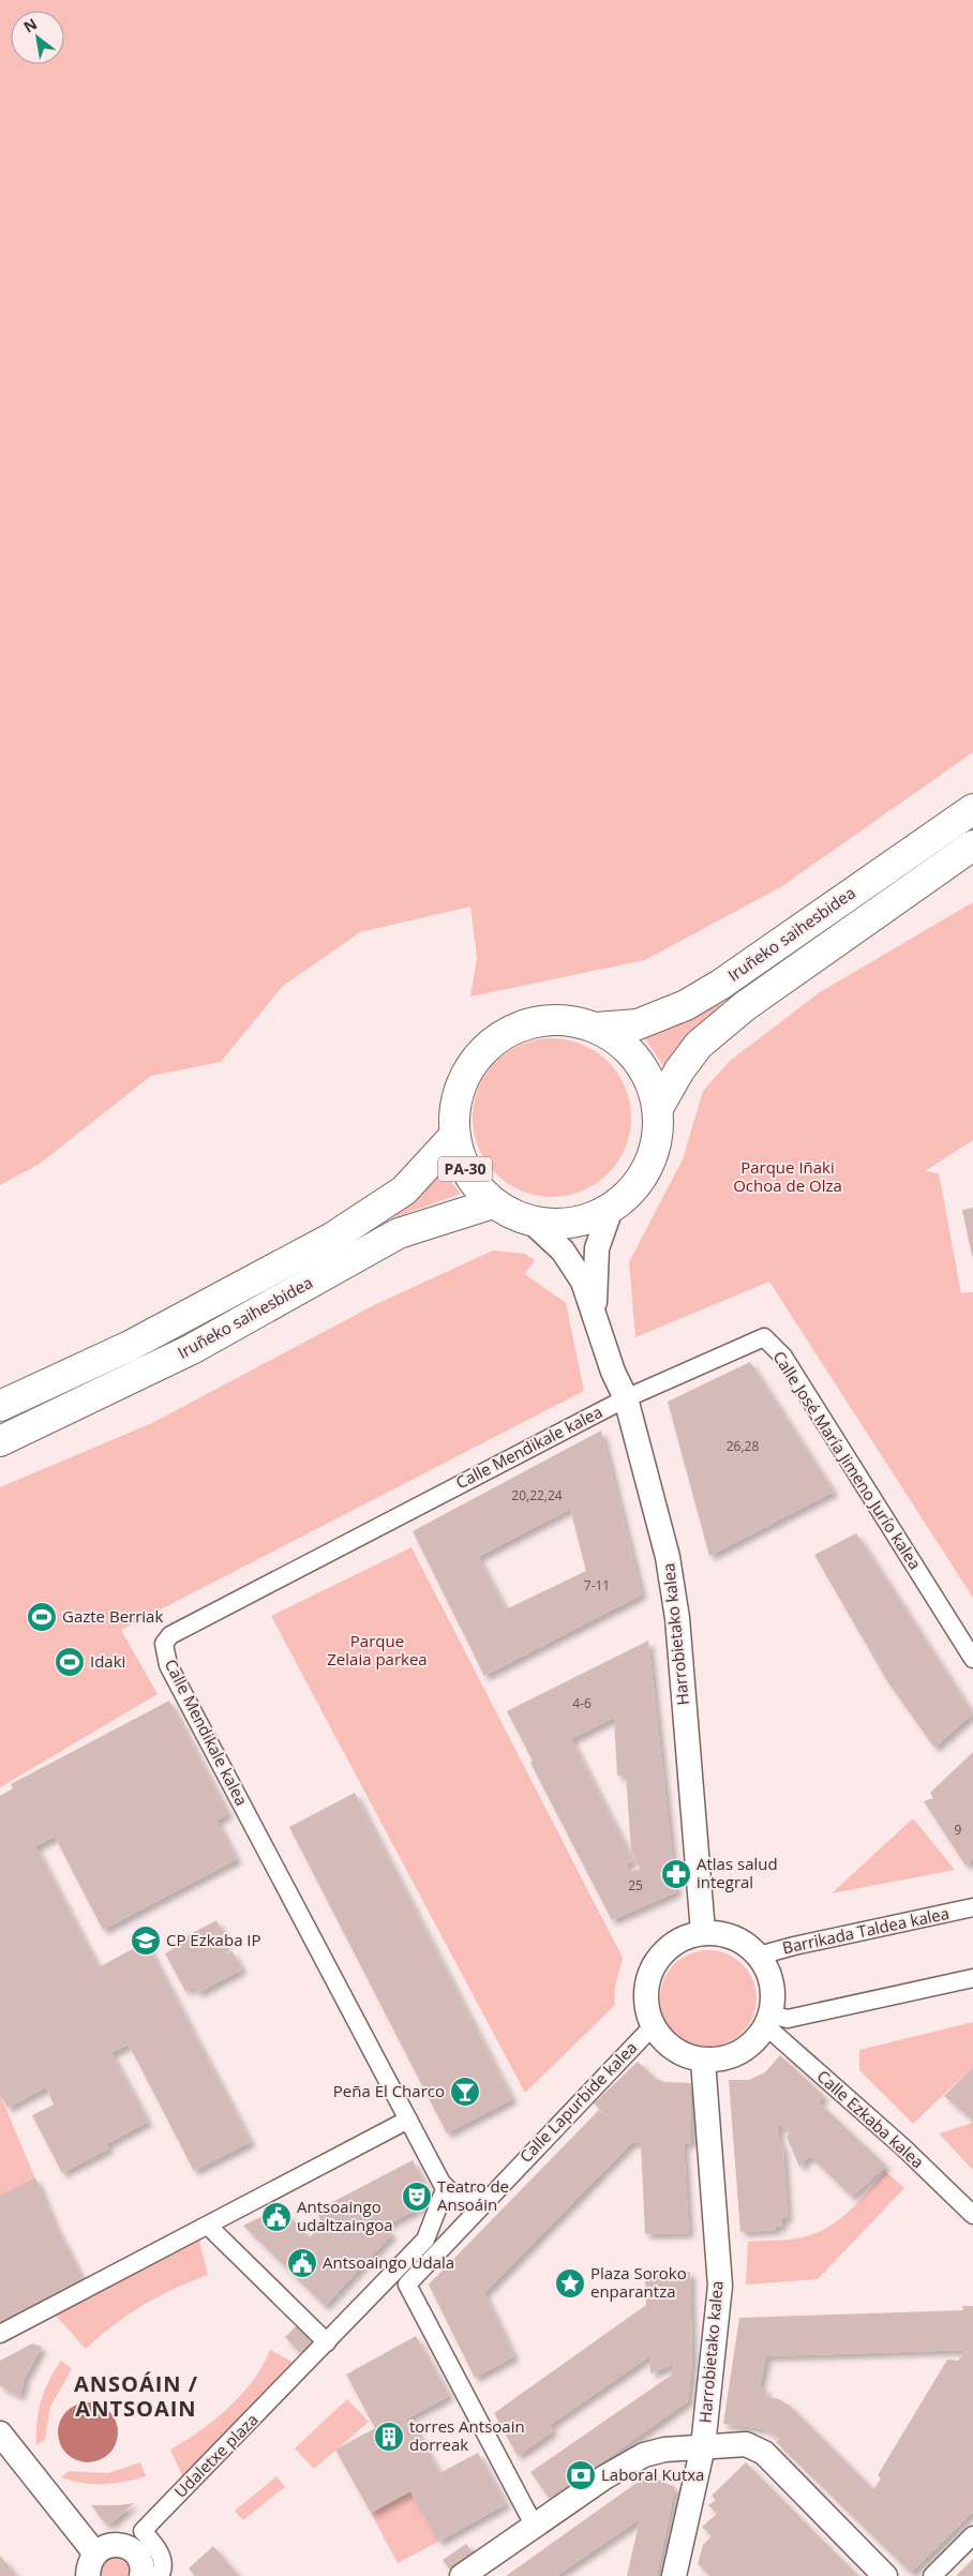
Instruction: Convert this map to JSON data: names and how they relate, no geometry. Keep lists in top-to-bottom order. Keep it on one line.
{"streets":{"highway":["Iruñeko saihesbidea","PA-30"],"main road":["Harrobietako kalea"],"street":["Calle Mendikale kalea","Calle José María Jimeno Jurío kalea","Barrikada Taldea kalea","Calle Lapurbide kalea","Calle Ezkaba kalea","Udaletxe plaza"]},"crossings":[["Iruñeko saihesbidea","PA-30"],["PA-30","Harrobietako kalea"],["Calle Mendikale kalea","Calle José María Jimeno Jurío kalea"],["Calle Mendikale kalea","Harrobietako kalea"],["Calle Mendikale kalea","Udaletxe plaza"],["Calle José María Jimeno Jurío kalea","Harrobietako kalea"],["Harrobietako kalea","Barrikada Taldea kalea"],["Harrobietako kalea","Calle Lapurbide kalea"],["Harrobietako kalea","Calle Ezkaba kalea"],["Barrikada Taldea kalea","Calle Lapurbide kalea"],["Barrikada Taldea kalea","Calle Ezkaba kalea"],["Calle Lapurbide kalea","Calle Ezkaba kalea"]],"districts":["ANSOÁIN / ANTSOAIN"],"parks":["Parque Iñaki Ochoa de Olza","Parque Zelaia parkea"],"places":{"sports":["Gazte Berriak","Idaki"],"pharmacy":["Atlas salud integral"],"school or university":["CP Ezkaba IP"],"bar":["Peña El Charco"],"theatre":["Teatro de Ansoáin"],"public building":["Antsoaingo udaltzaingoa","Antsoaingo Udala"],"place":["Plaza Soroko enparantza"],"building":["torres Antsoain dorreak"],"bank":["Laboral Kutxa"]},"house_numbers":["26,28","20,22,24","7-11","4-6","9","25"],"north":"top left"}
